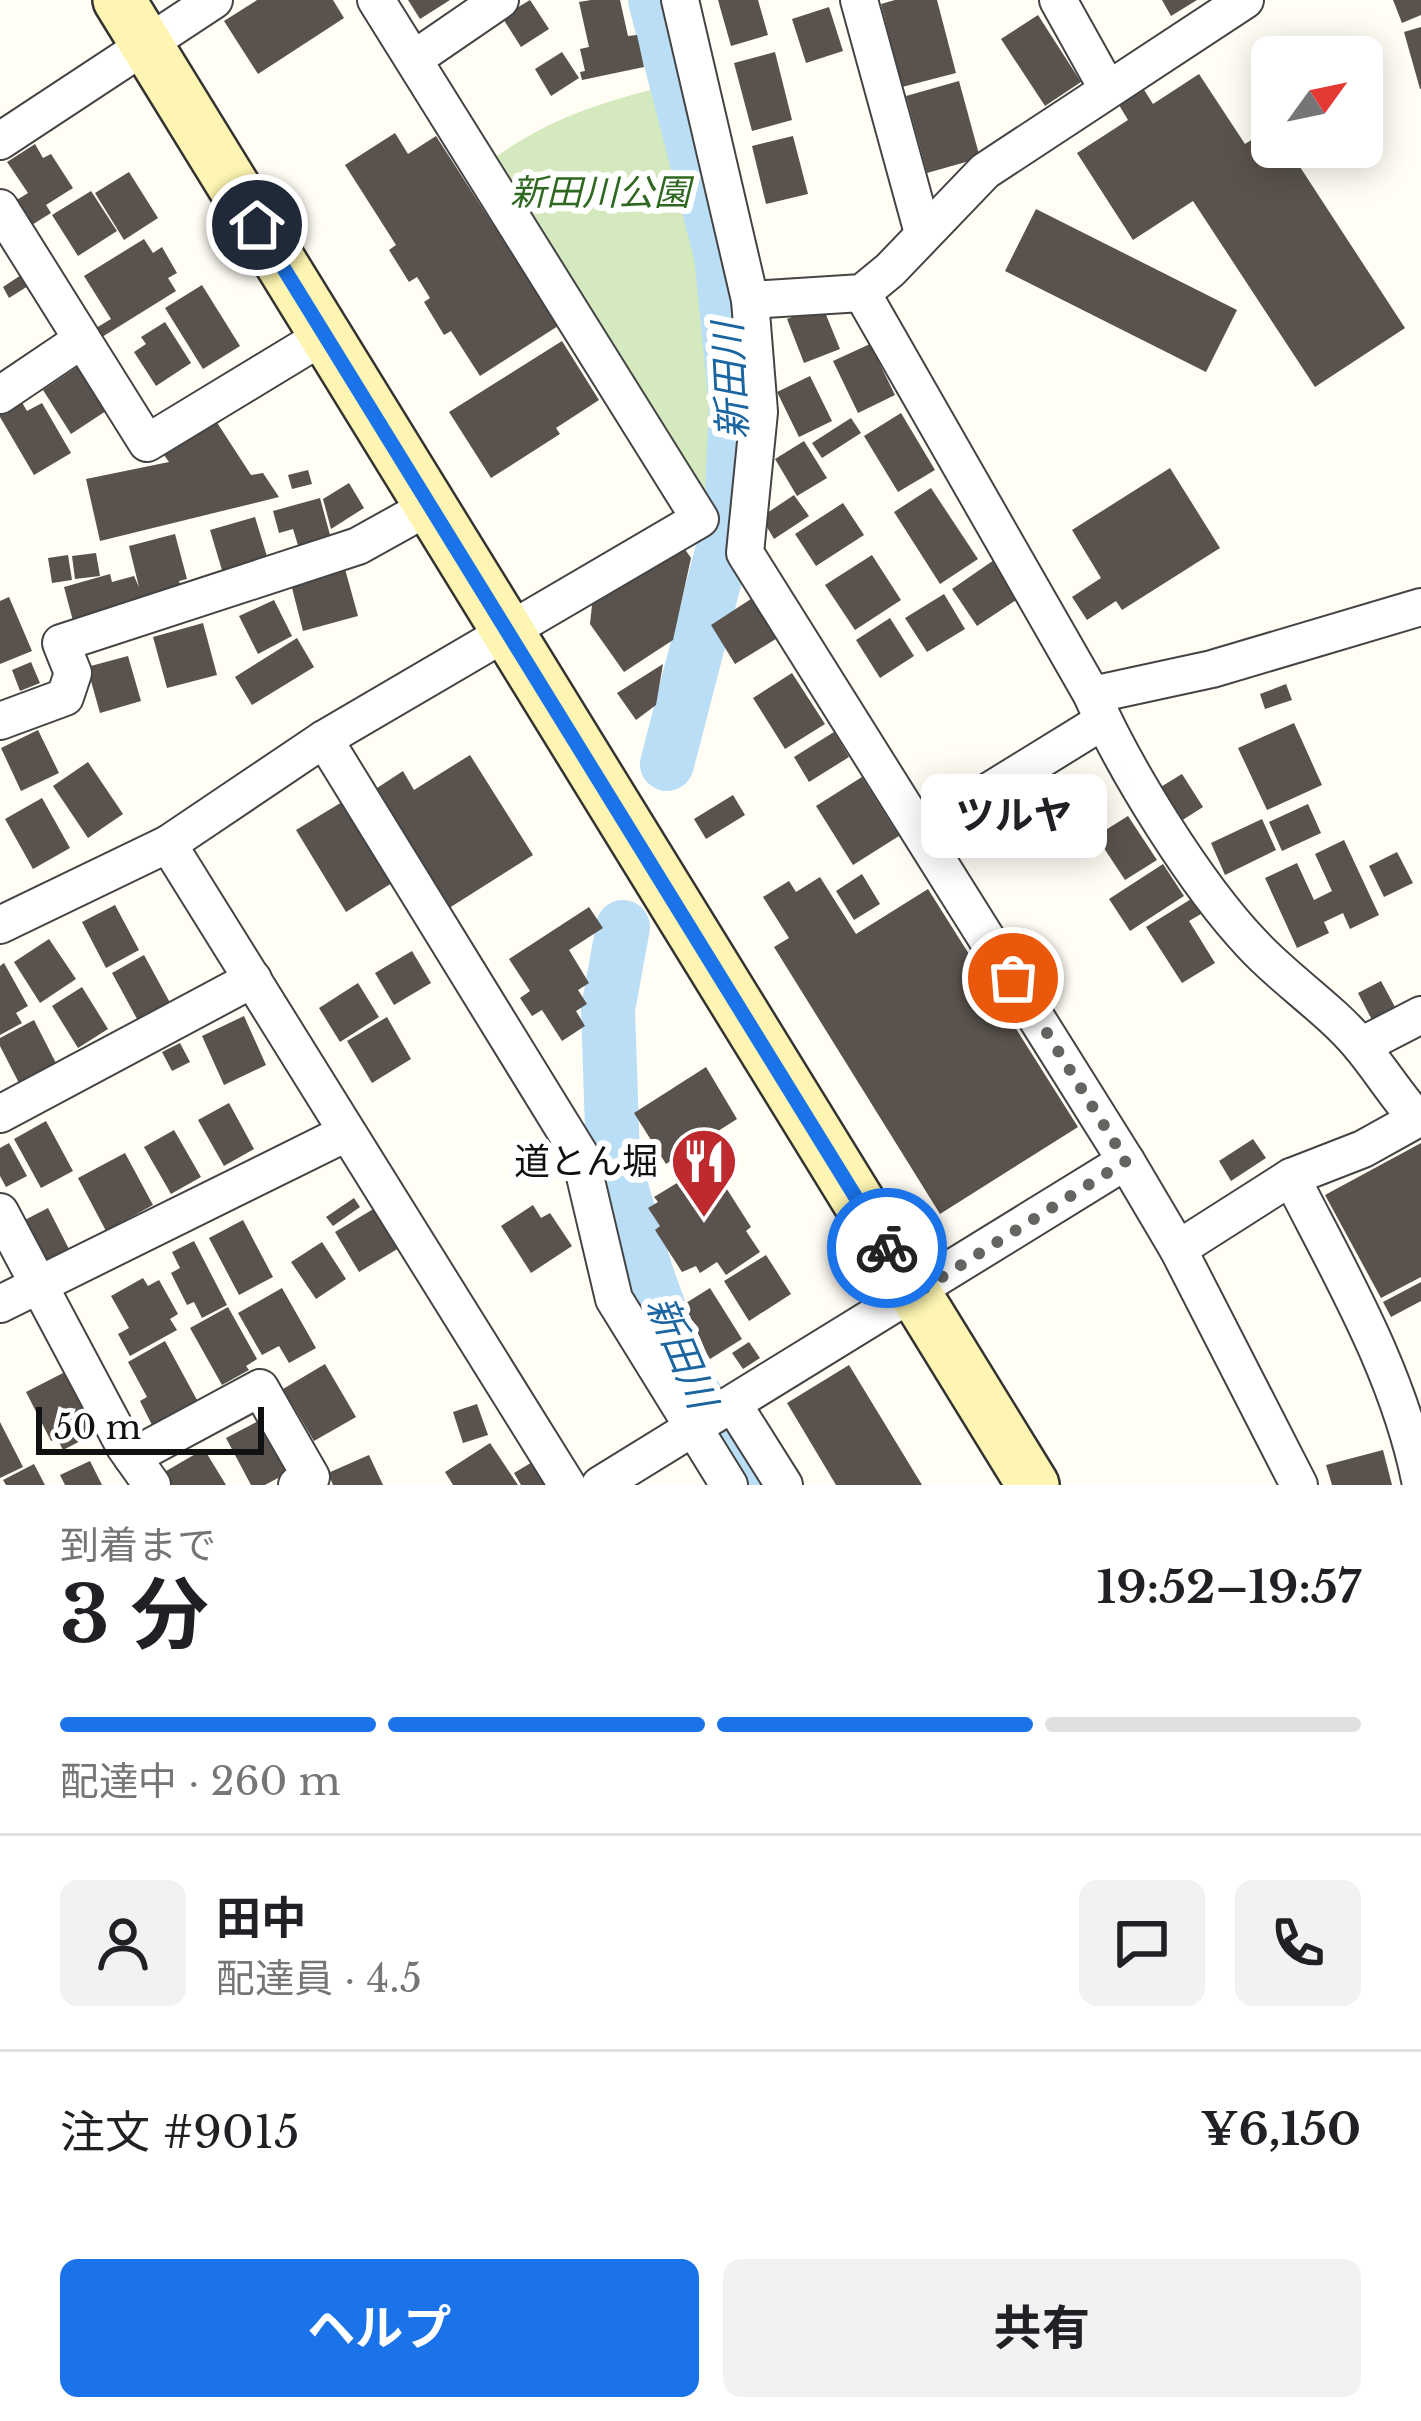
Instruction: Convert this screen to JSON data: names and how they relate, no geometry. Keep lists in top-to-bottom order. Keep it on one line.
{"water":["新田川"],"parks":["新田川公園"],"places":{"other":["ツルヤ"],"restaurant":["道とん堀"]},"scale_bar":"50 m","north":"top right","page":{"bubble":"ツルヤ","scale":"50 m","heading":["3 分","到着まで","19:52–19:57"],"panel":["田中","配達員 · 4.5","注文 #9015","¥6,150"],"bar":"配達中 · 260 m","buttons":["ヘルプ","共有"]}}
